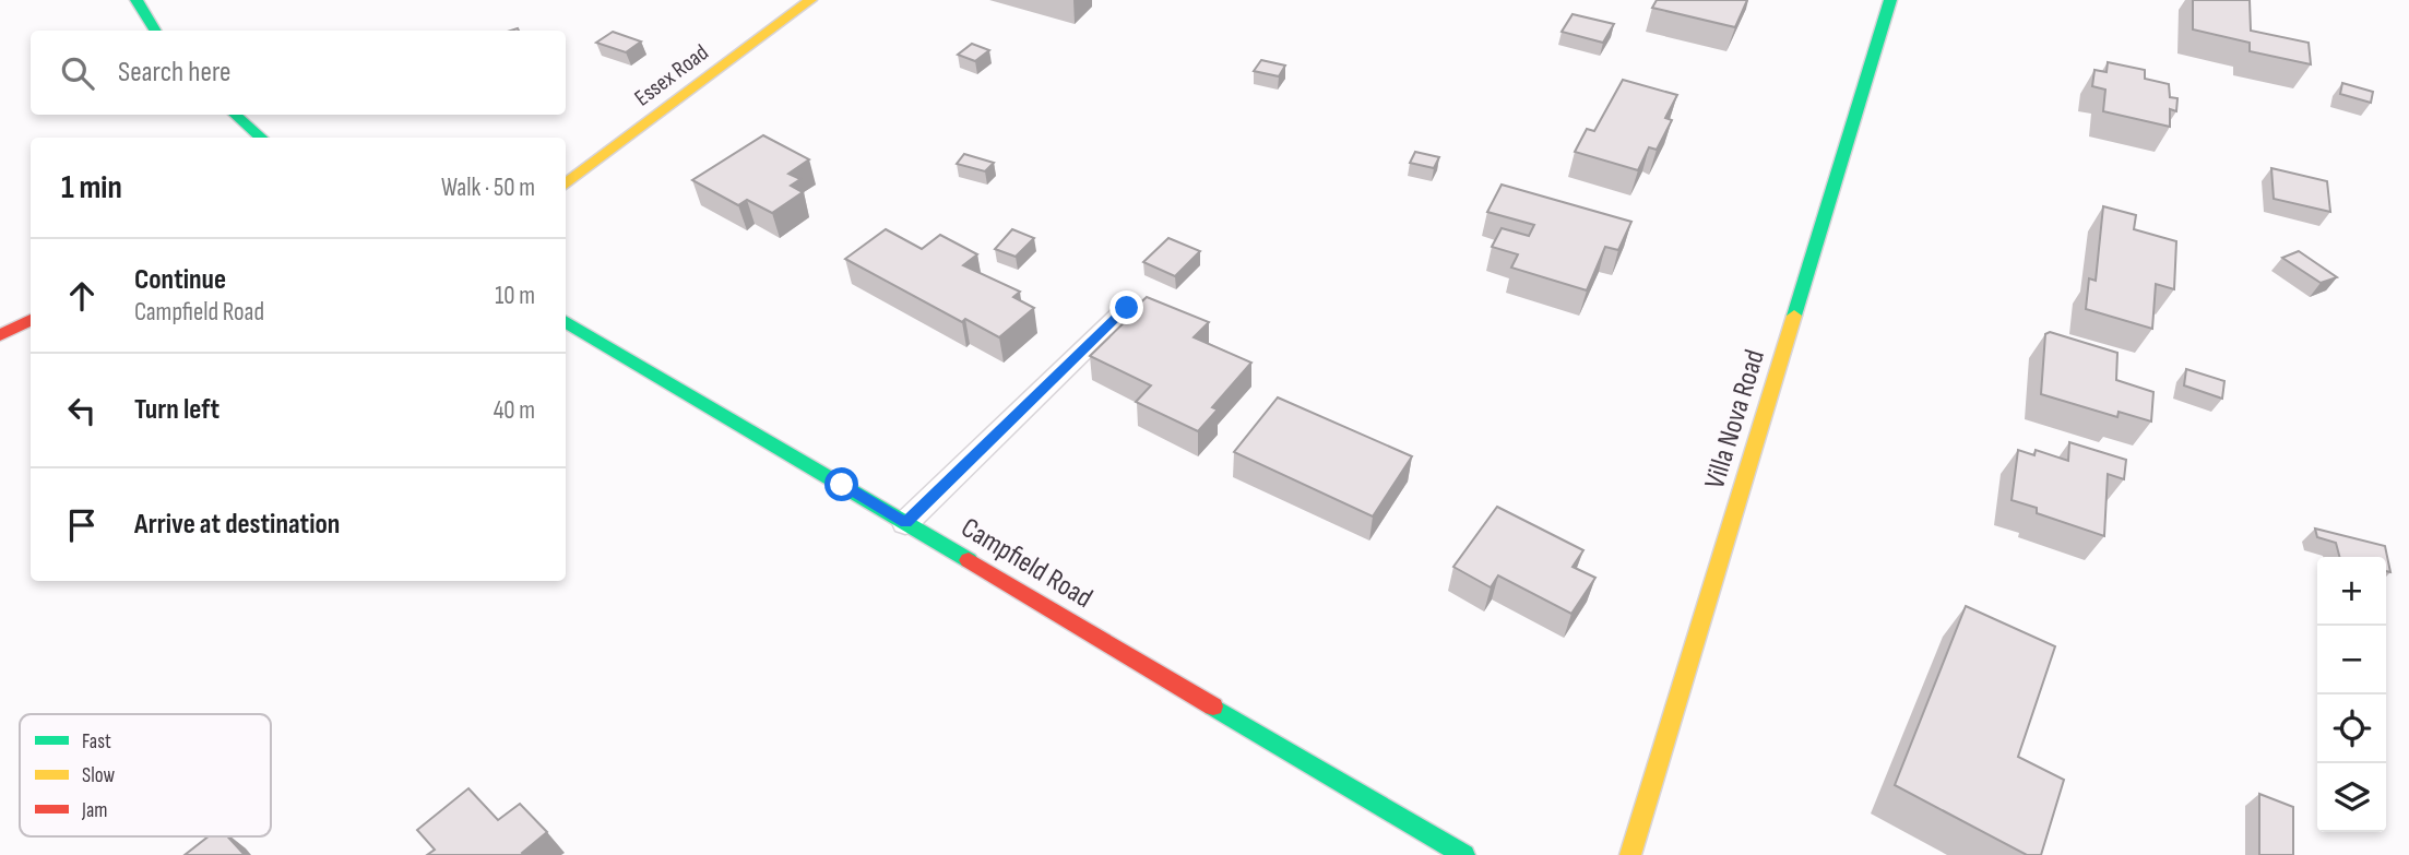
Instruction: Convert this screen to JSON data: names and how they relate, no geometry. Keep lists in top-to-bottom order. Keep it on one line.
{"streets":{"street":["Essex Road","Villa Nova Road","Campfield Road"]},"legend":["Fast","Slow","Jam"],"page":{"search":"Search here","heading":["1 min","Walk · 50 m"],"list":[["Continue","Campfield Road","10 m"],["Turn left","40 m"],"Arrive at destination"],"map_buttons":["+","−"]}}
